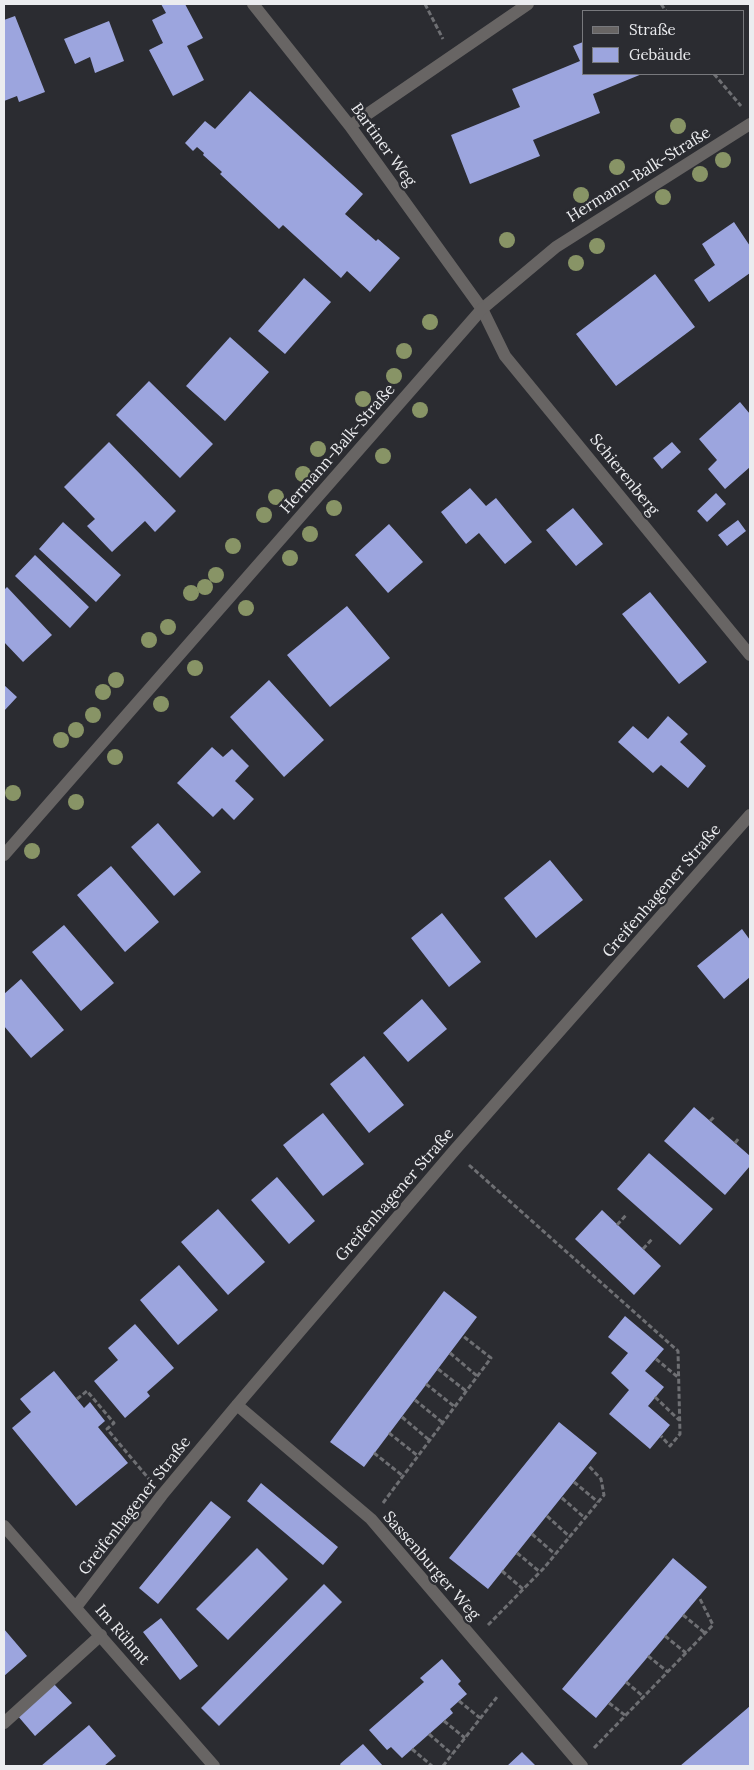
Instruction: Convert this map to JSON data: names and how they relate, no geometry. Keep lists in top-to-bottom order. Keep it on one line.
{"streets":{"street":["Bartiner Weg","Hermann-Balk-Straße","Schierenberg","Greifenhagener Straße","Sassenburger Weg","Im Rühmt"]},"crossings":[["Bartiner Weg","Hermann-Balk-Straße"],["Bartiner Weg","Schierenberg"],["Hermann-Balk-Straße","Schierenberg"],["Greifenhagener Straße","Sassenburger Weg"],["Greifenhagener Straße","Im Rühmt"]],"legend":["Straße","Gebäude"]}
